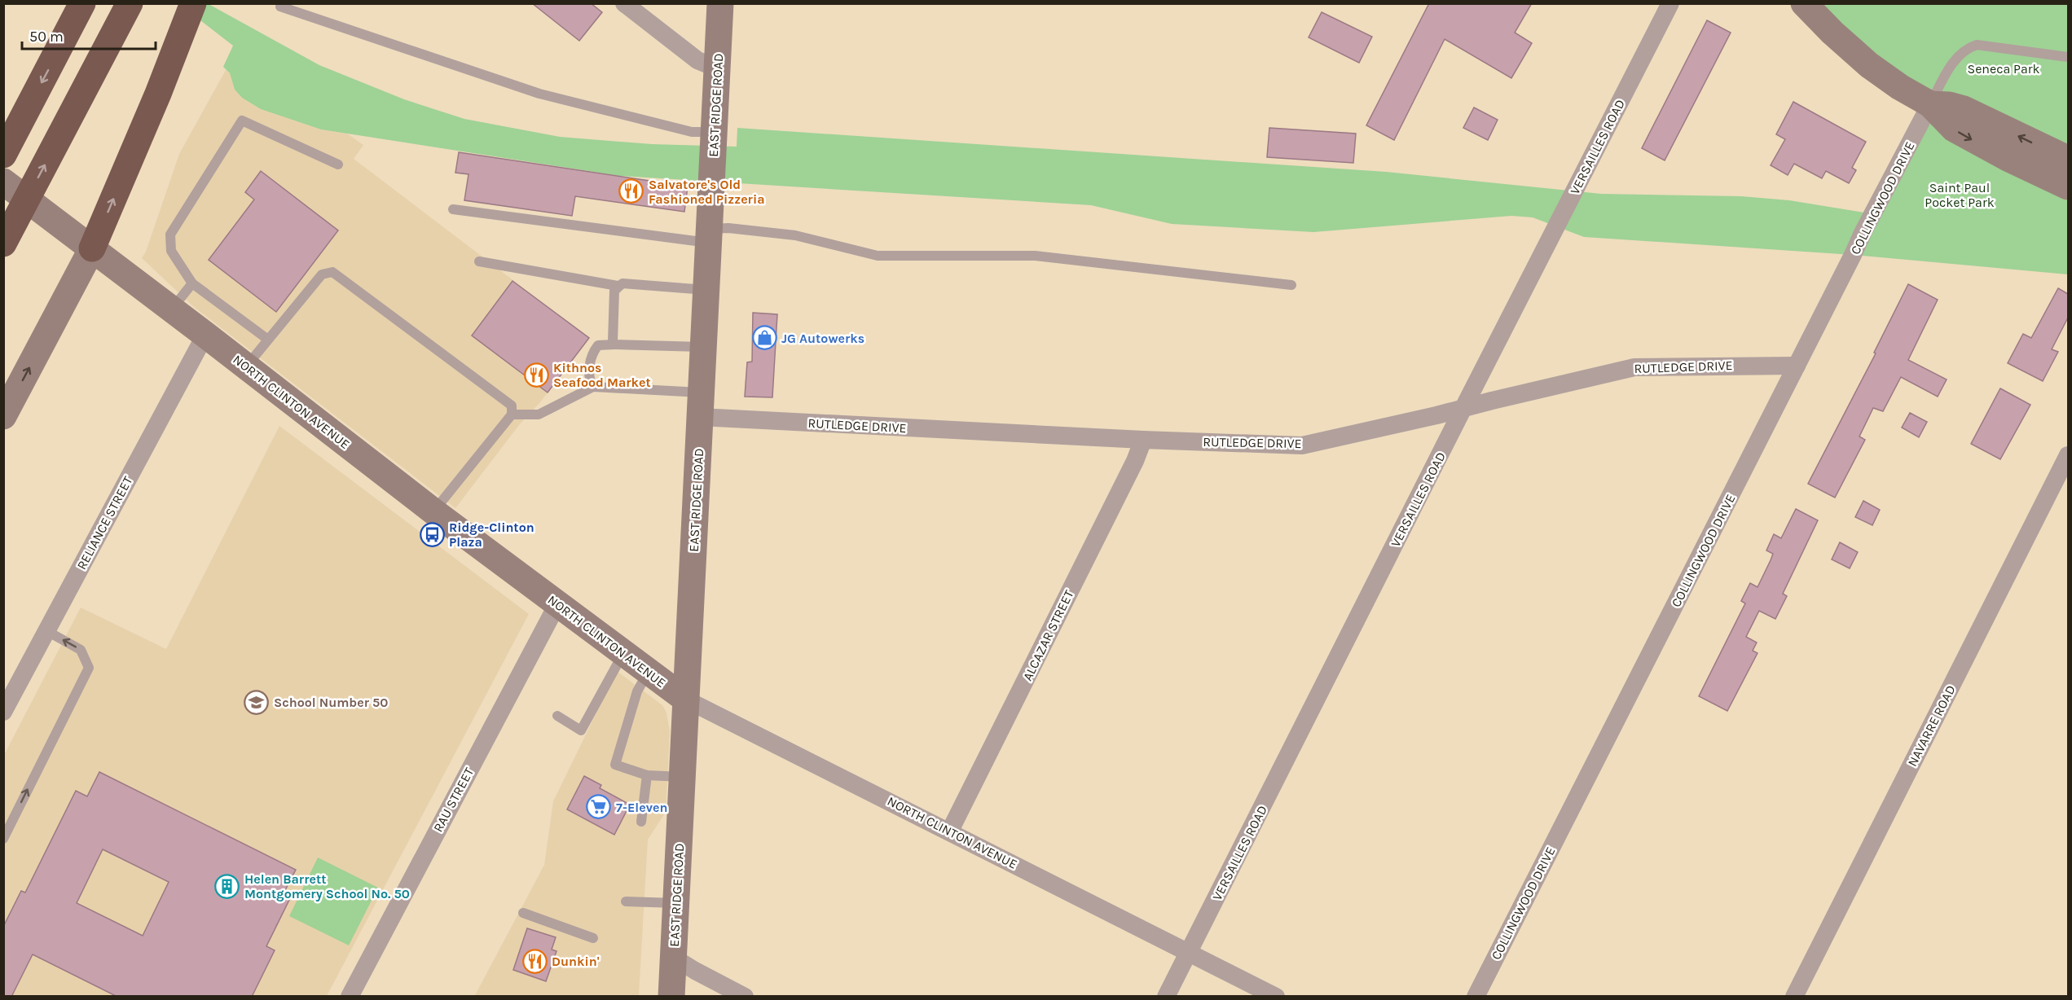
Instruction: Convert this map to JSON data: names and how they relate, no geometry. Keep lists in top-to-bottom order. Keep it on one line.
{"streets":{"main road":["EAST RIDGE ROAD","NORTH CLINTON AVENUE"],"street":["VERSAILLES ROAD","COLLINGWOOD DRIVE","RUTLEDGE DRIVE","RELIANCE STREET","ALCAZAR STREET","NAVARRE ROAD","RAU STREET"]},"crossings":[["EAST RIDGE ROAD","RUTLEDGE DRIVE"],["EAST RIDGE ROAD","NORTH CLINTON AVENUE"],["VERSAILLES ROAD","RUTLEDGE DRIVE"],["VERSAILLES ROAD","NORTH CLINTON AVENUE"],["COLLINGWOOD DRIVE","RUTLEDGE DRIVE"],["RUTLEDGE DRIVE","ALCAZAR STREET"],["NORTH CLINTON AVENUE","RELIANCE STREET"],["NORTH CLINTON AVENUE","ALCAZAR STREET"],["NORTH CLINTON AVENUE","RAU STREET"]],"parks":["Seneca Park","Saint Paul Pocket Park"],"places":{"restaurant":["Salvatore's Old Fashioned Pizzeria","Kithnos Seafood Market","Dunkin'"],"shop":["JG Autowerks"],"bus stop":["Ridge-Clinton Plaza"],"school or university":["School Number 50"],"supermarket":["7-Eleven"],"building":["Helen Barrett Montgomery School No. 50"]},"scale_bar":"50 m"}
